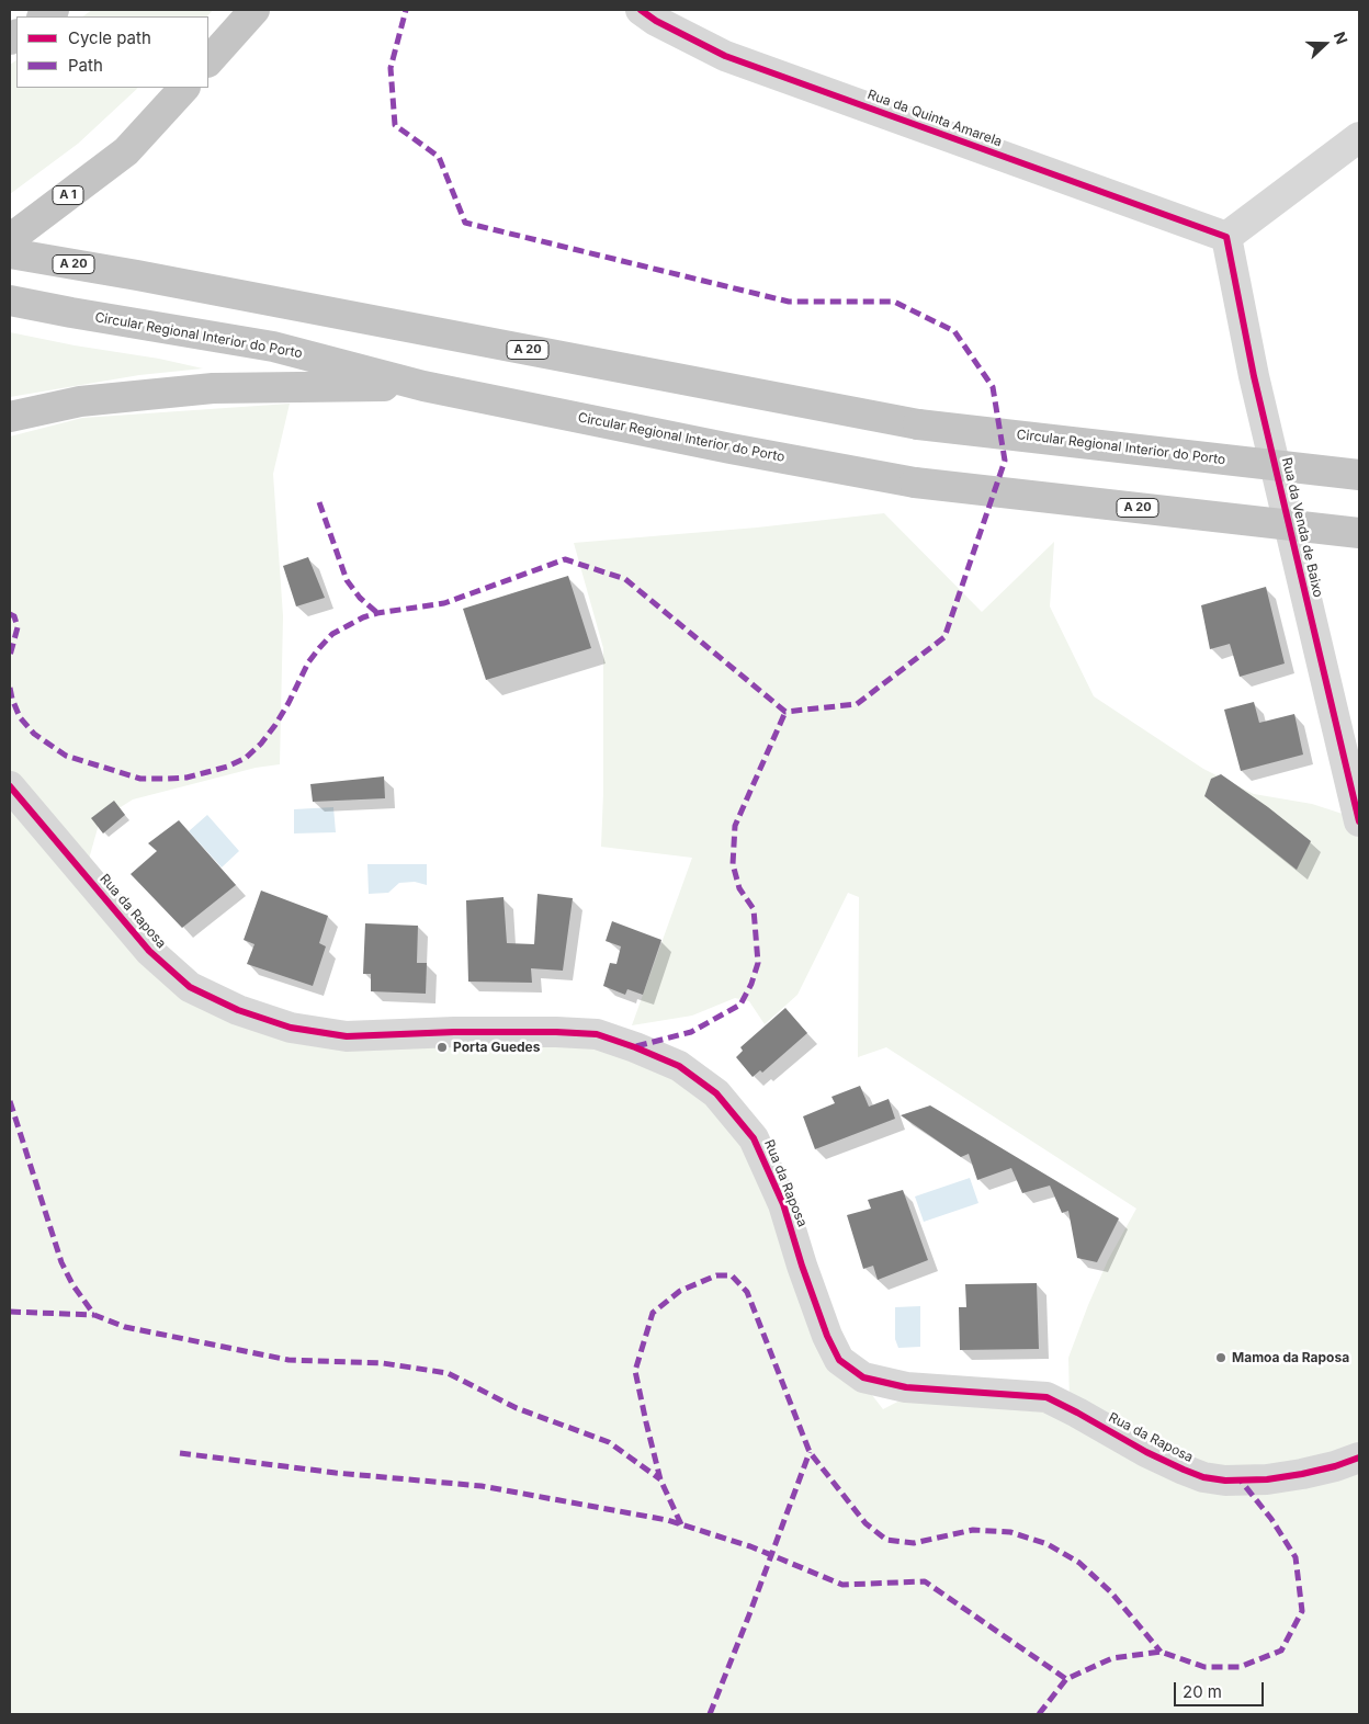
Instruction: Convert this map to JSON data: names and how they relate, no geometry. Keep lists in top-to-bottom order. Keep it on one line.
{"streets":{"highway":["A 1","A 20","Circular Regional Interior do Porto"],"street":["Rua da Quinta Amarela","Rua da Venda de Baixo","Rua da Raposa"]},"crossings":[["Rua da Quinta Amarela","Rua da Venda de Baixo"]],"places":["Porta Guedes","Mamoa da Raposa"],"legend":["Cycle path","Path"],"scale_bar":"20 m","north":"right"}
